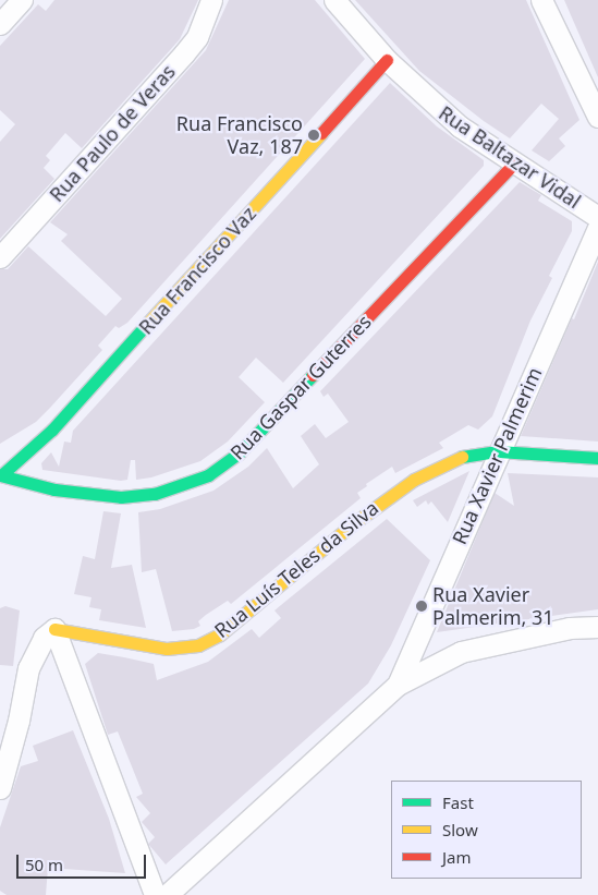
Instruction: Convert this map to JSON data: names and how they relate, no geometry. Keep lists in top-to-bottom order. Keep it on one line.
{"streets":{"street":["Rua Paulo de Veras","Rua Baltazar Vidal","Rua Francisco Vaz","Rua Gaspar Guterres","Rua Xavier Palmerim","Rua Luís Teles da Silva"]},"crossings":[["Rua Baltazar Vidal","Rua Francisco Vaz"],["Rua Baltazar Vidal","Rua Gaspar Guterres"],["Rua Francisco Vaz","Rua Gaspar Guterres"],["Rua Xavier Palmerim","Rua Luís Teles da Silva"]],"places":["Rua Francisco Vaz, 187","Rua Xavier Palmerim, 31"],"legend":["Fast","Slow","Jam"],"scale_bar":"50 m"}
